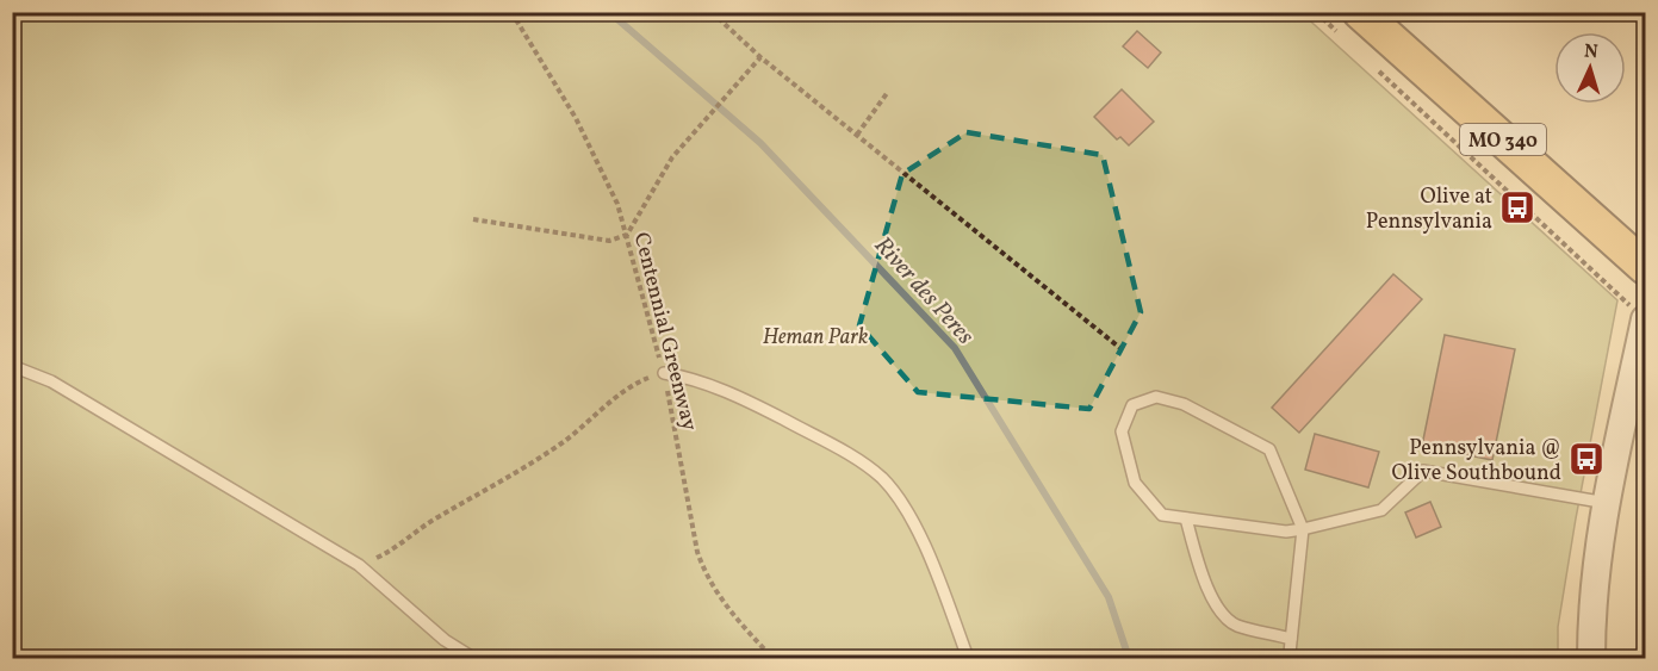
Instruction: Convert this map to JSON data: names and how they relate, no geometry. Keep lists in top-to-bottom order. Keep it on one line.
{"streets":{"main road":["MO 340"],"path":["Centennial Greenway"]},"water":["River des Peres"],"parks":["Heman Park"],"places":{"bus stop":["Olive at Pennsylvania","Pennsylvania @ Olive Southbound"]},"north":"top"}
